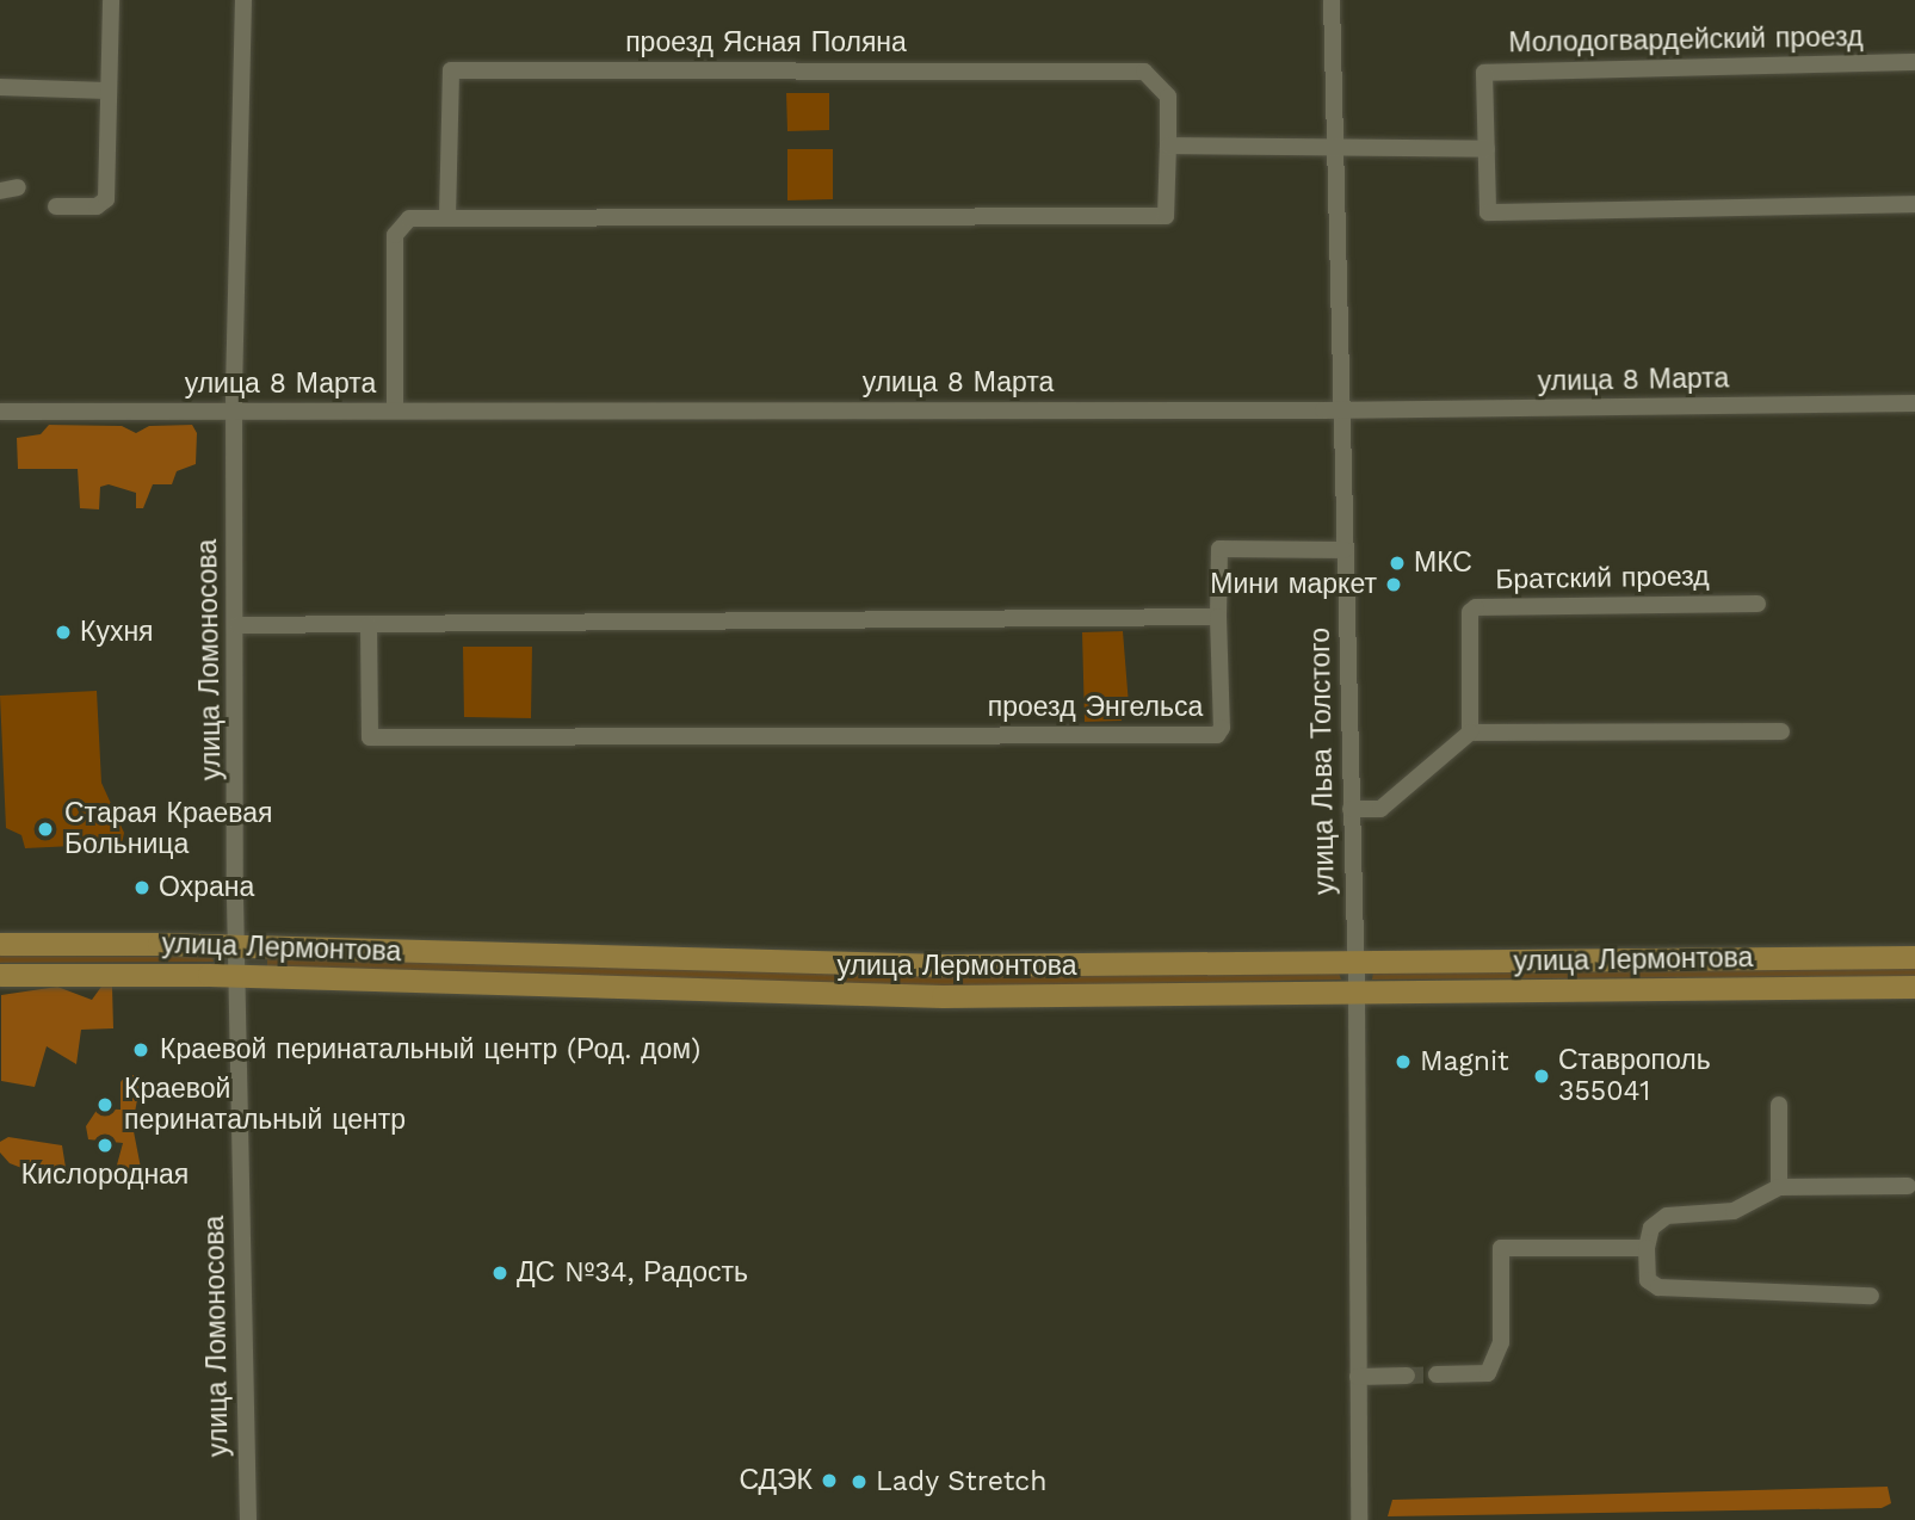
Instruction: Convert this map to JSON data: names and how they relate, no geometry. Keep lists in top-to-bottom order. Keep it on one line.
{"streets":{"main road":["улица Лермонтова"],"street":["Молодогвардейский проезд","проезд Ясная Поляна","улица 8 Марта","Братский проезд","улица Ломоносова","проезд Энгельса","улица Льва Толстого"]},"crossings":[["проезд Ясная Поляна","улица 8 Марта"],["улица 8 Марта","улица Ломоносова"],["улица 8 Марта","улица Льва Толстого"],["улица Ломоносова","улица Лермонтова"],["улица Льва Толстого","улица Лермонтова"]],"places":["МКС","Мини маркет","Кухня","Старая Краевая Больница","Охрана","Краевой перинатальный центр (Род. дом)","Magnit","Ставрополь 355041","Краевой перинатальный центр","Кислородная","ДС №34, Радость","СДЭК","Lady Stretch"]}
